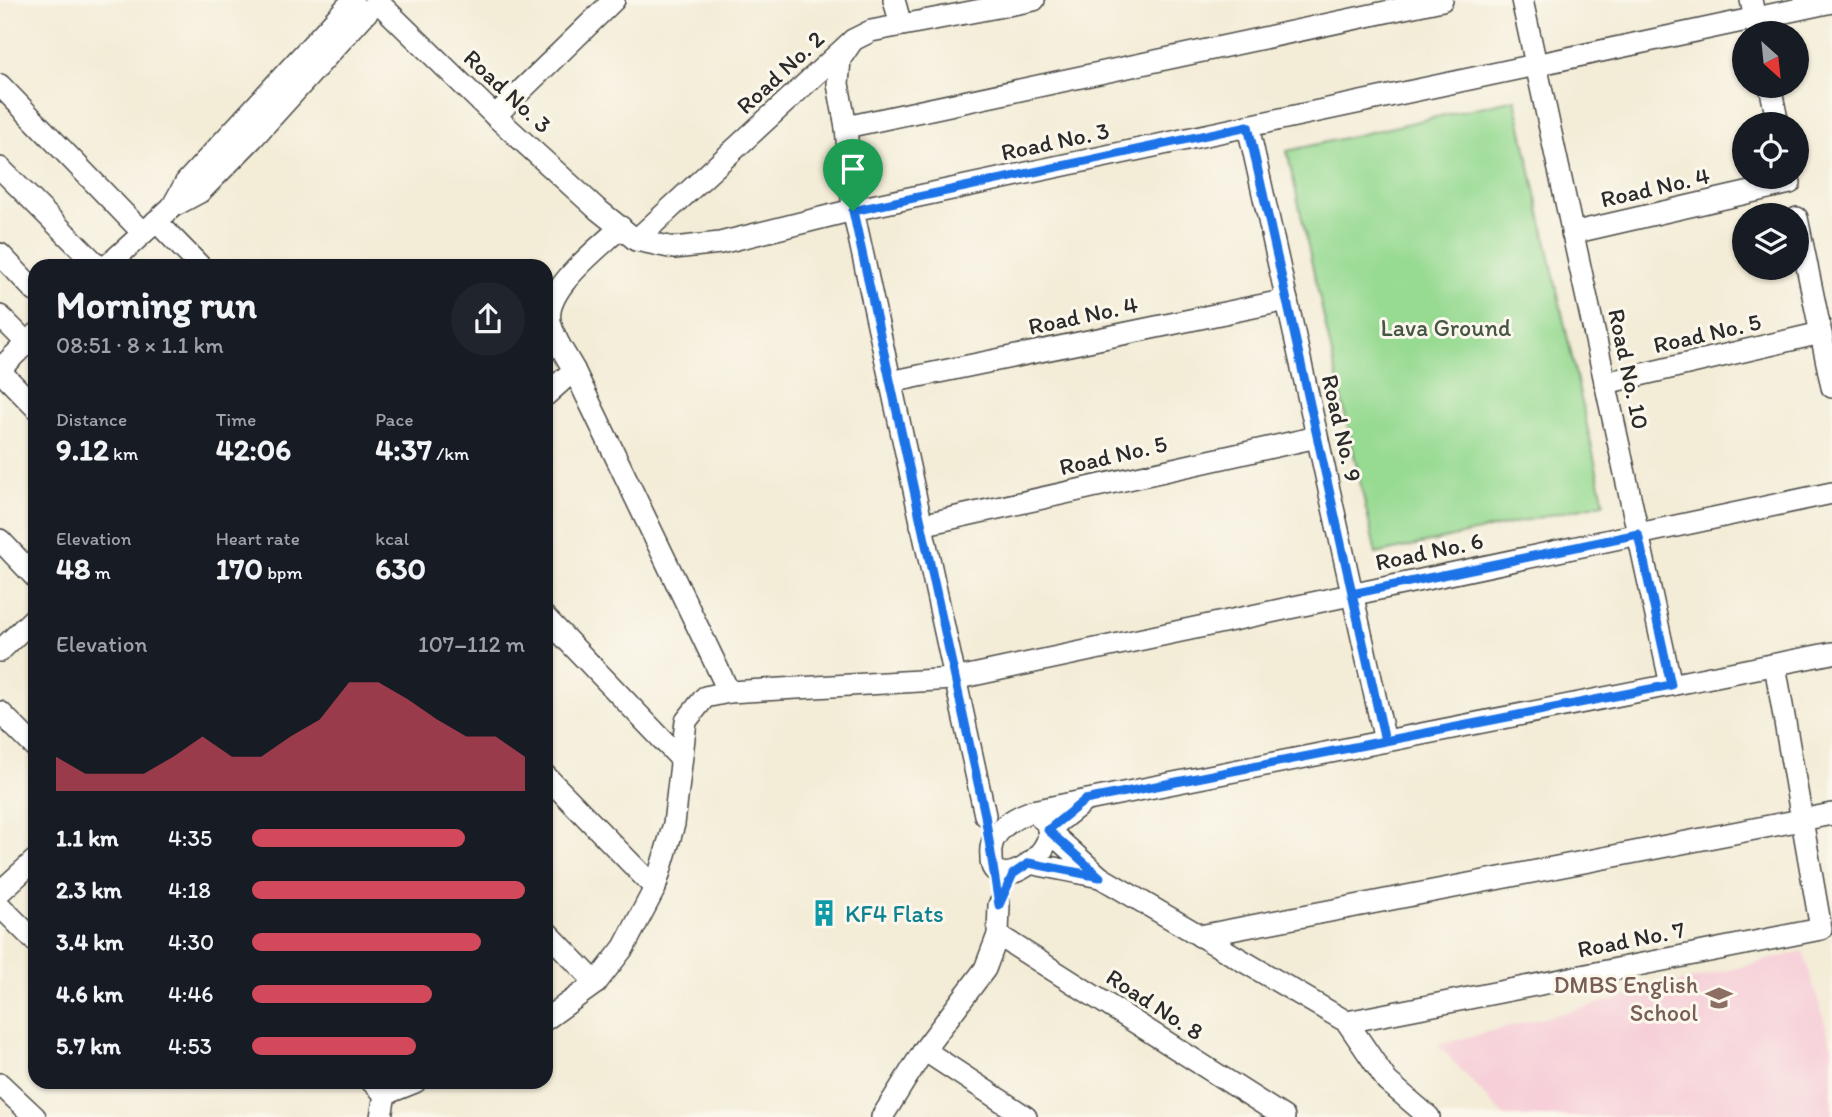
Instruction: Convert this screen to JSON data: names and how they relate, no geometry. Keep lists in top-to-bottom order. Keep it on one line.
{"streets":{"street":["Road No. 2","Road No. 3","Road No. 4","Road No. 5","Road No. 10","Road No. 9","Road No. 6","Road No. 7","Road No. 8"]},"crossings":[["Road No. 2","Road No. 3"],["Road No. 2","Road No. 6"],["Road No. 3","Road No. 10"],["Road No. 3","Road No. 9"],["Road No. 4","Road No. 10"],["Road No. 4","Road No. 9"],["Road No. 5","Road No. 10"],["Road No. 5","Road No. 9"],["Road No. 10","Road No. 6"],["Road No. 9","Road No. 6"]],"parks":["Lava Ground"],"places":{"building":["KF4 Flats"],"school or university":["DMBS English School"]},"north":"bottom right","page":{"heading":["Morning run","08:51 · 8 × 1.1 km"],"stats":[["Distance","9.12 km"],["Time","42:06"],["Pace","4:37 /km"],["Elevation","48 m"],["Heart rate","170 bpm"],["kcal","630"]],"chart":["Elevation","107–112 m"],"list":[{"name":"1.1 km","note":"4:35"},{"name":"2.3 km","note":"4:18"},{"name":"3.4 km","note":"4:30"},{"name":"4.6 km","note":"4:46"},{"name":"5.7 km","note":"4:53"}]}}
